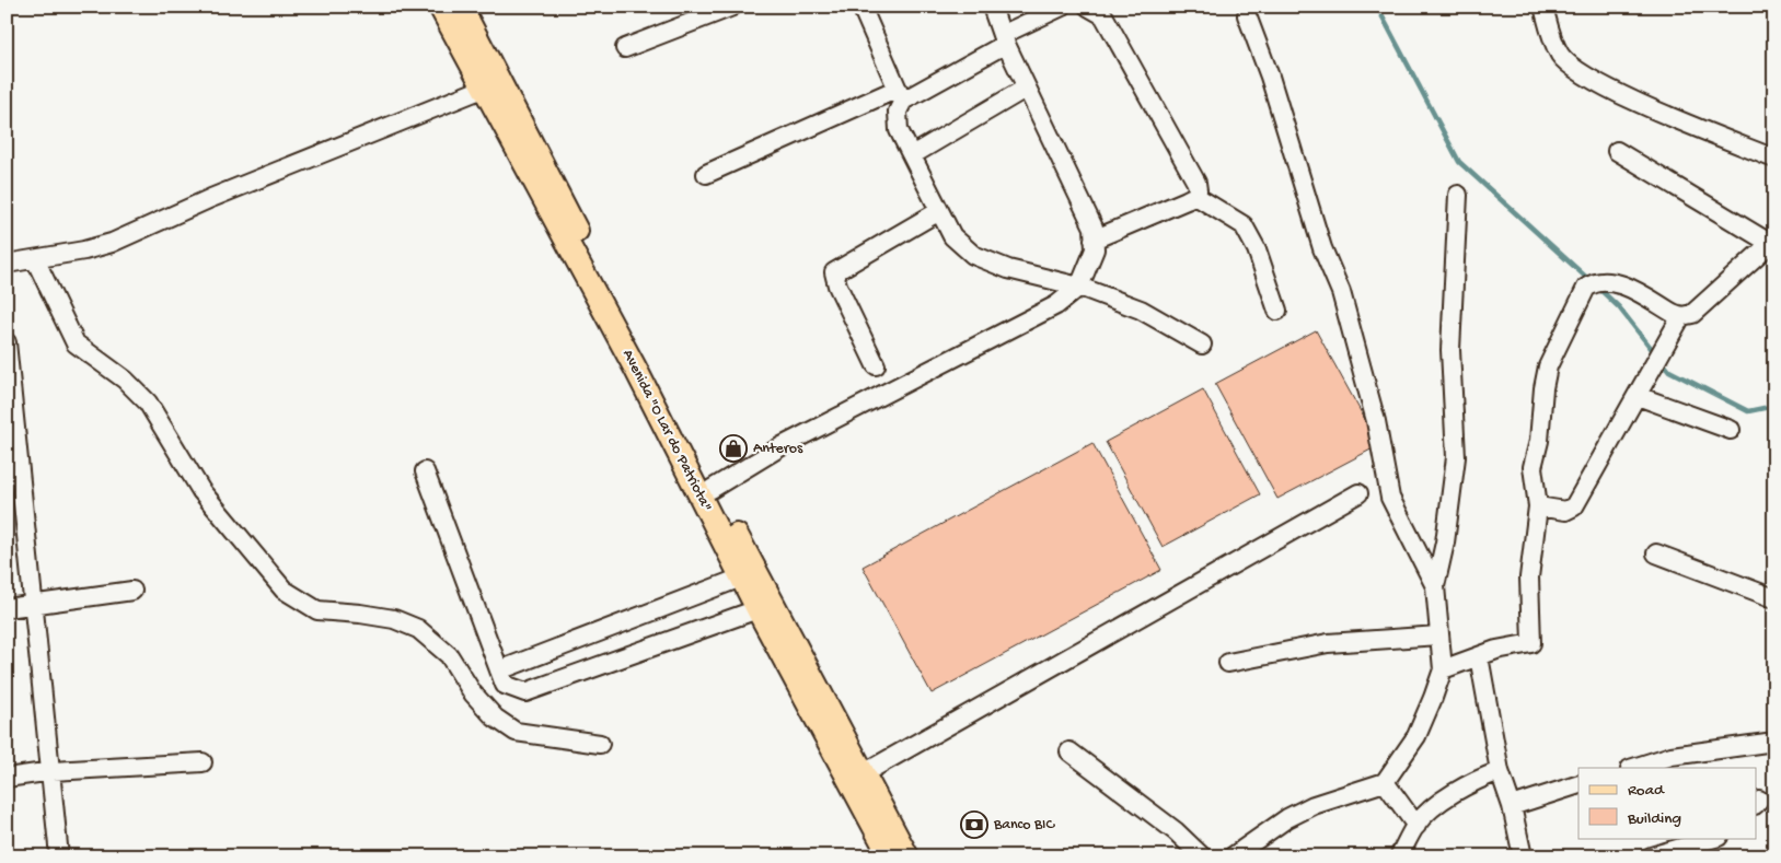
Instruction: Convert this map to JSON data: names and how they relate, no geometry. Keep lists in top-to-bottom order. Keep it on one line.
{"streets":{"main road":["Avenida \"O Lar do Patriota\""]},"places":{"shop":["Anteros"],"bank":["Banco BIC"]},"legend":["Road","Building"]}
